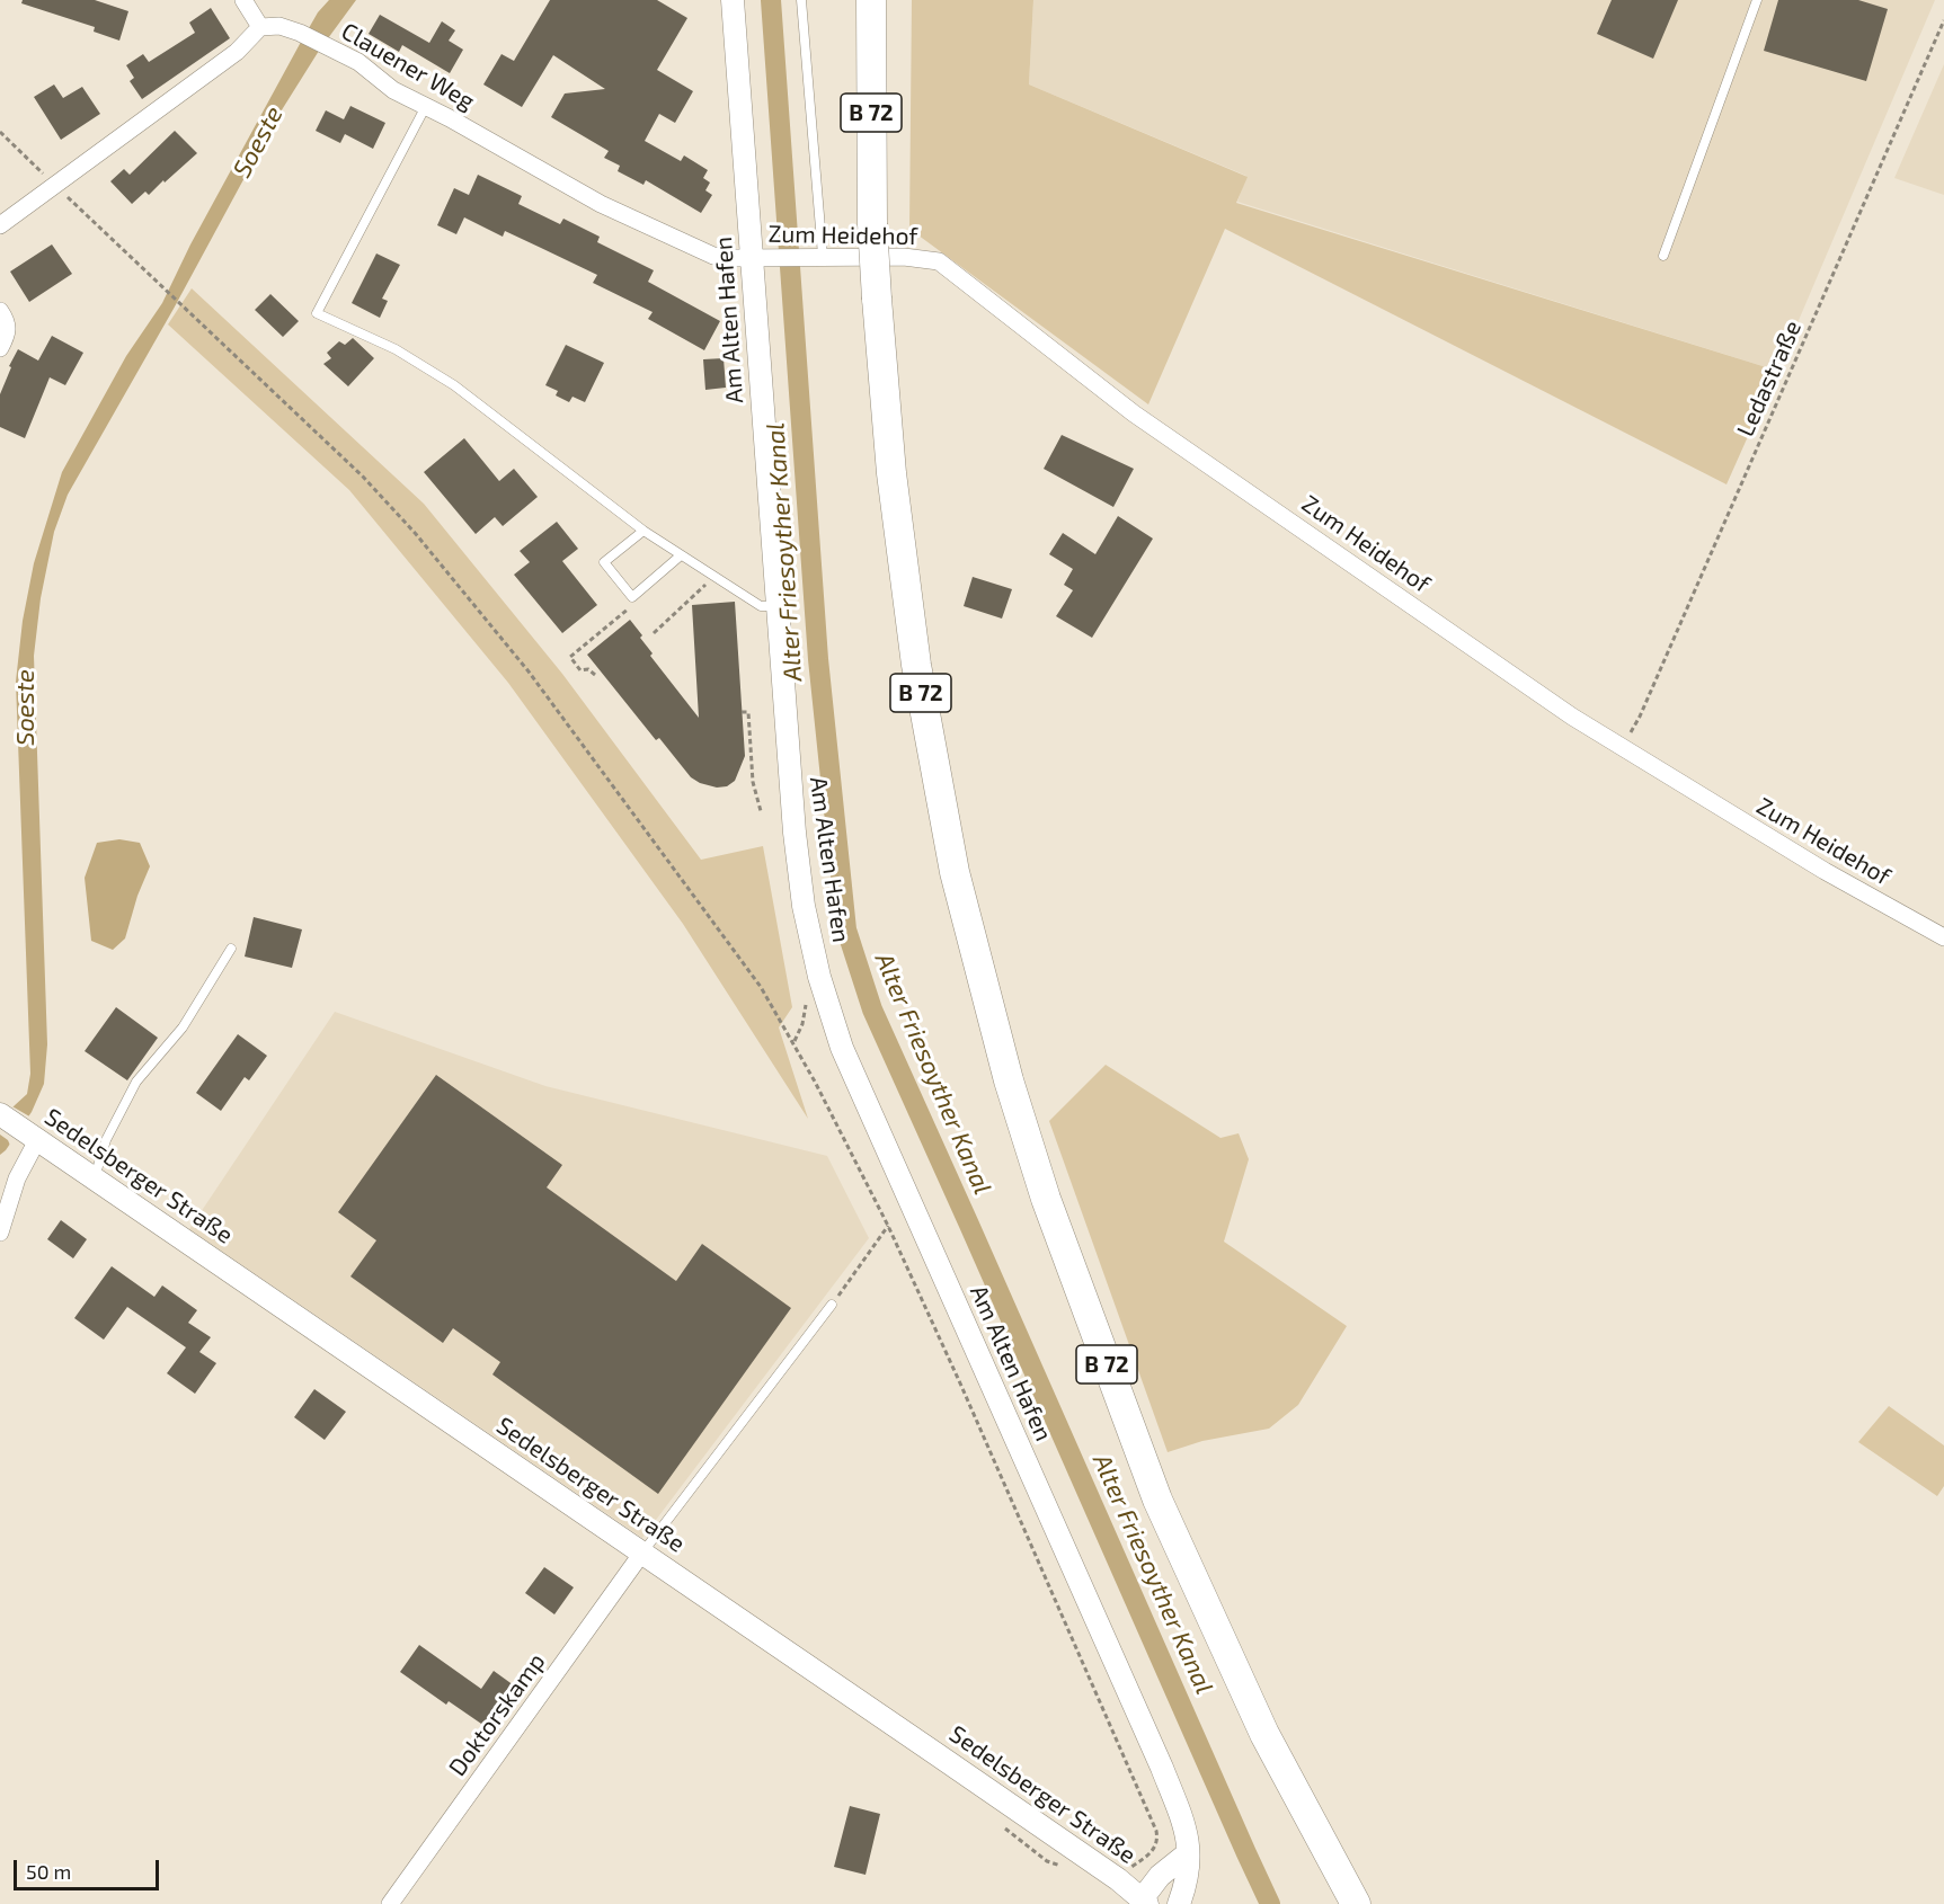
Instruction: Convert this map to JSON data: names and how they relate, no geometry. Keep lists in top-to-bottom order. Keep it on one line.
{"streets":{"highway":["B 72"],"street":["Clauener Weg","Zum Heidehof","Am Alten Hafen","Sedelsberger Straße","Doktorskamp"],"path":["Ledastraße"]},"crossings":[["Clauener Weg","Zum Heidehof"],["Clauener Weg","Am Alten Hafen"],["Zum Heidehof","Am Alten Hafen"],["Zum Heidehof","Ledastraße"],["Sedelsberger Straße","Doktorskamp"]],"water":["Soeste","Alter Friesoyther Kanal"],"scale_bar":"50 m"}
